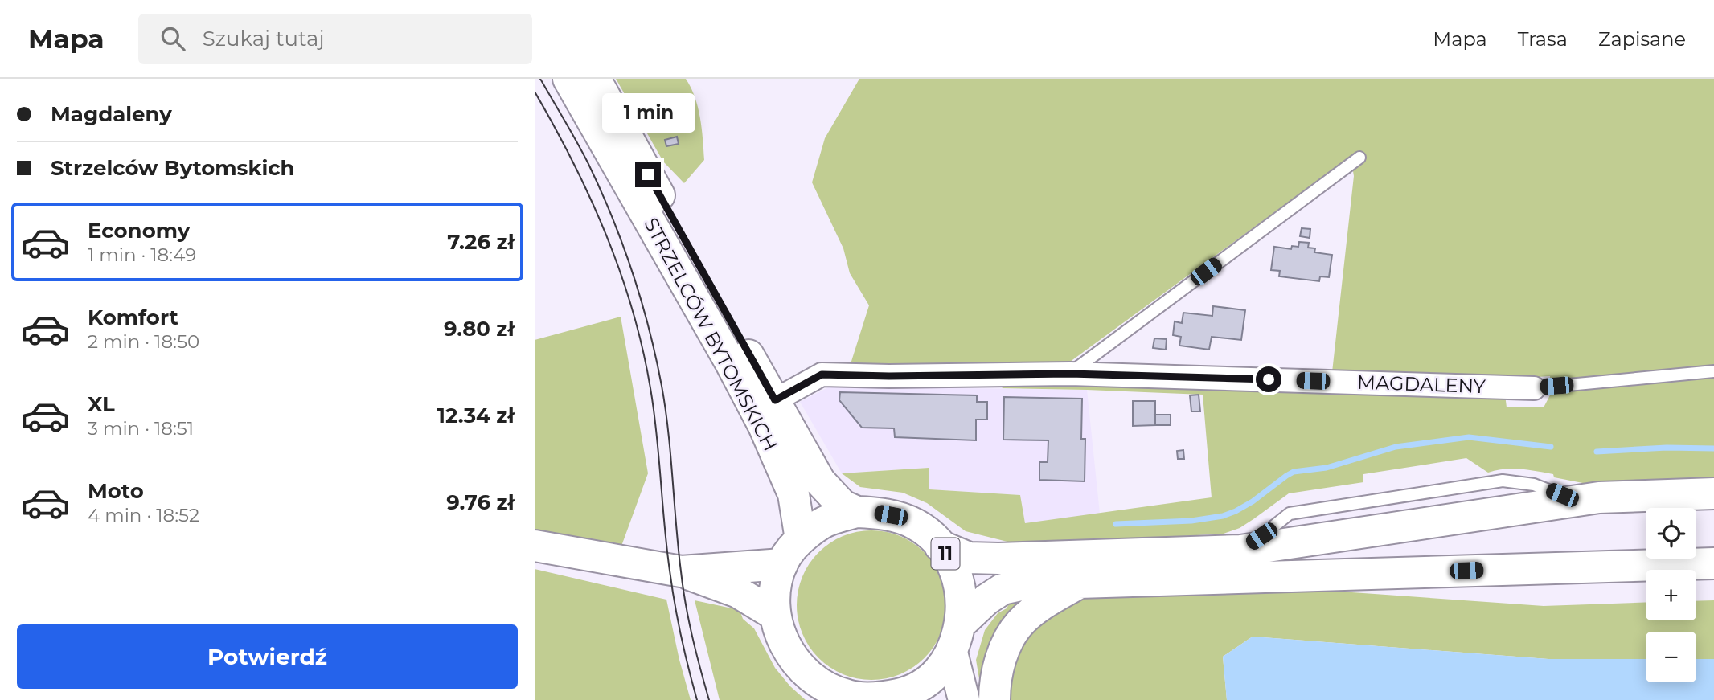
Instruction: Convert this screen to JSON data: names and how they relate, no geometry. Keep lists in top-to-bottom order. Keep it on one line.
{"streets":{"main road":["STRZELCÓW BYTOMSKICH","11"],"street":["MAGDALENY"]},"crossings":[["STRZELCÓW BYTOMSKICH","MAGDALENY"],["STRZELCÓW BYTOMSKICH","11"]],"page":{"header":"Mapa","search":"Szukaj tutaj","nav":["Mapa","Trasa","Zapisane"],"banner":["Magdaleny","Strzelców Bytomskich"],"bubble":"1 min","list":[{"name":"Economy","note":"1 min · 18:49","value":"7.26 zł"},{"name":"Komfort","note":"2 min · 18:50","value":"9.80 zł"},{"name":"XL","note":"3 min · 18:51","value":"12.34 zł"},{"name":"Moto","note":"4 min · 18:52","value":"9.76 zł"}],"map_buttons":["+","−"],"buttons":"Potwierdź"}}
